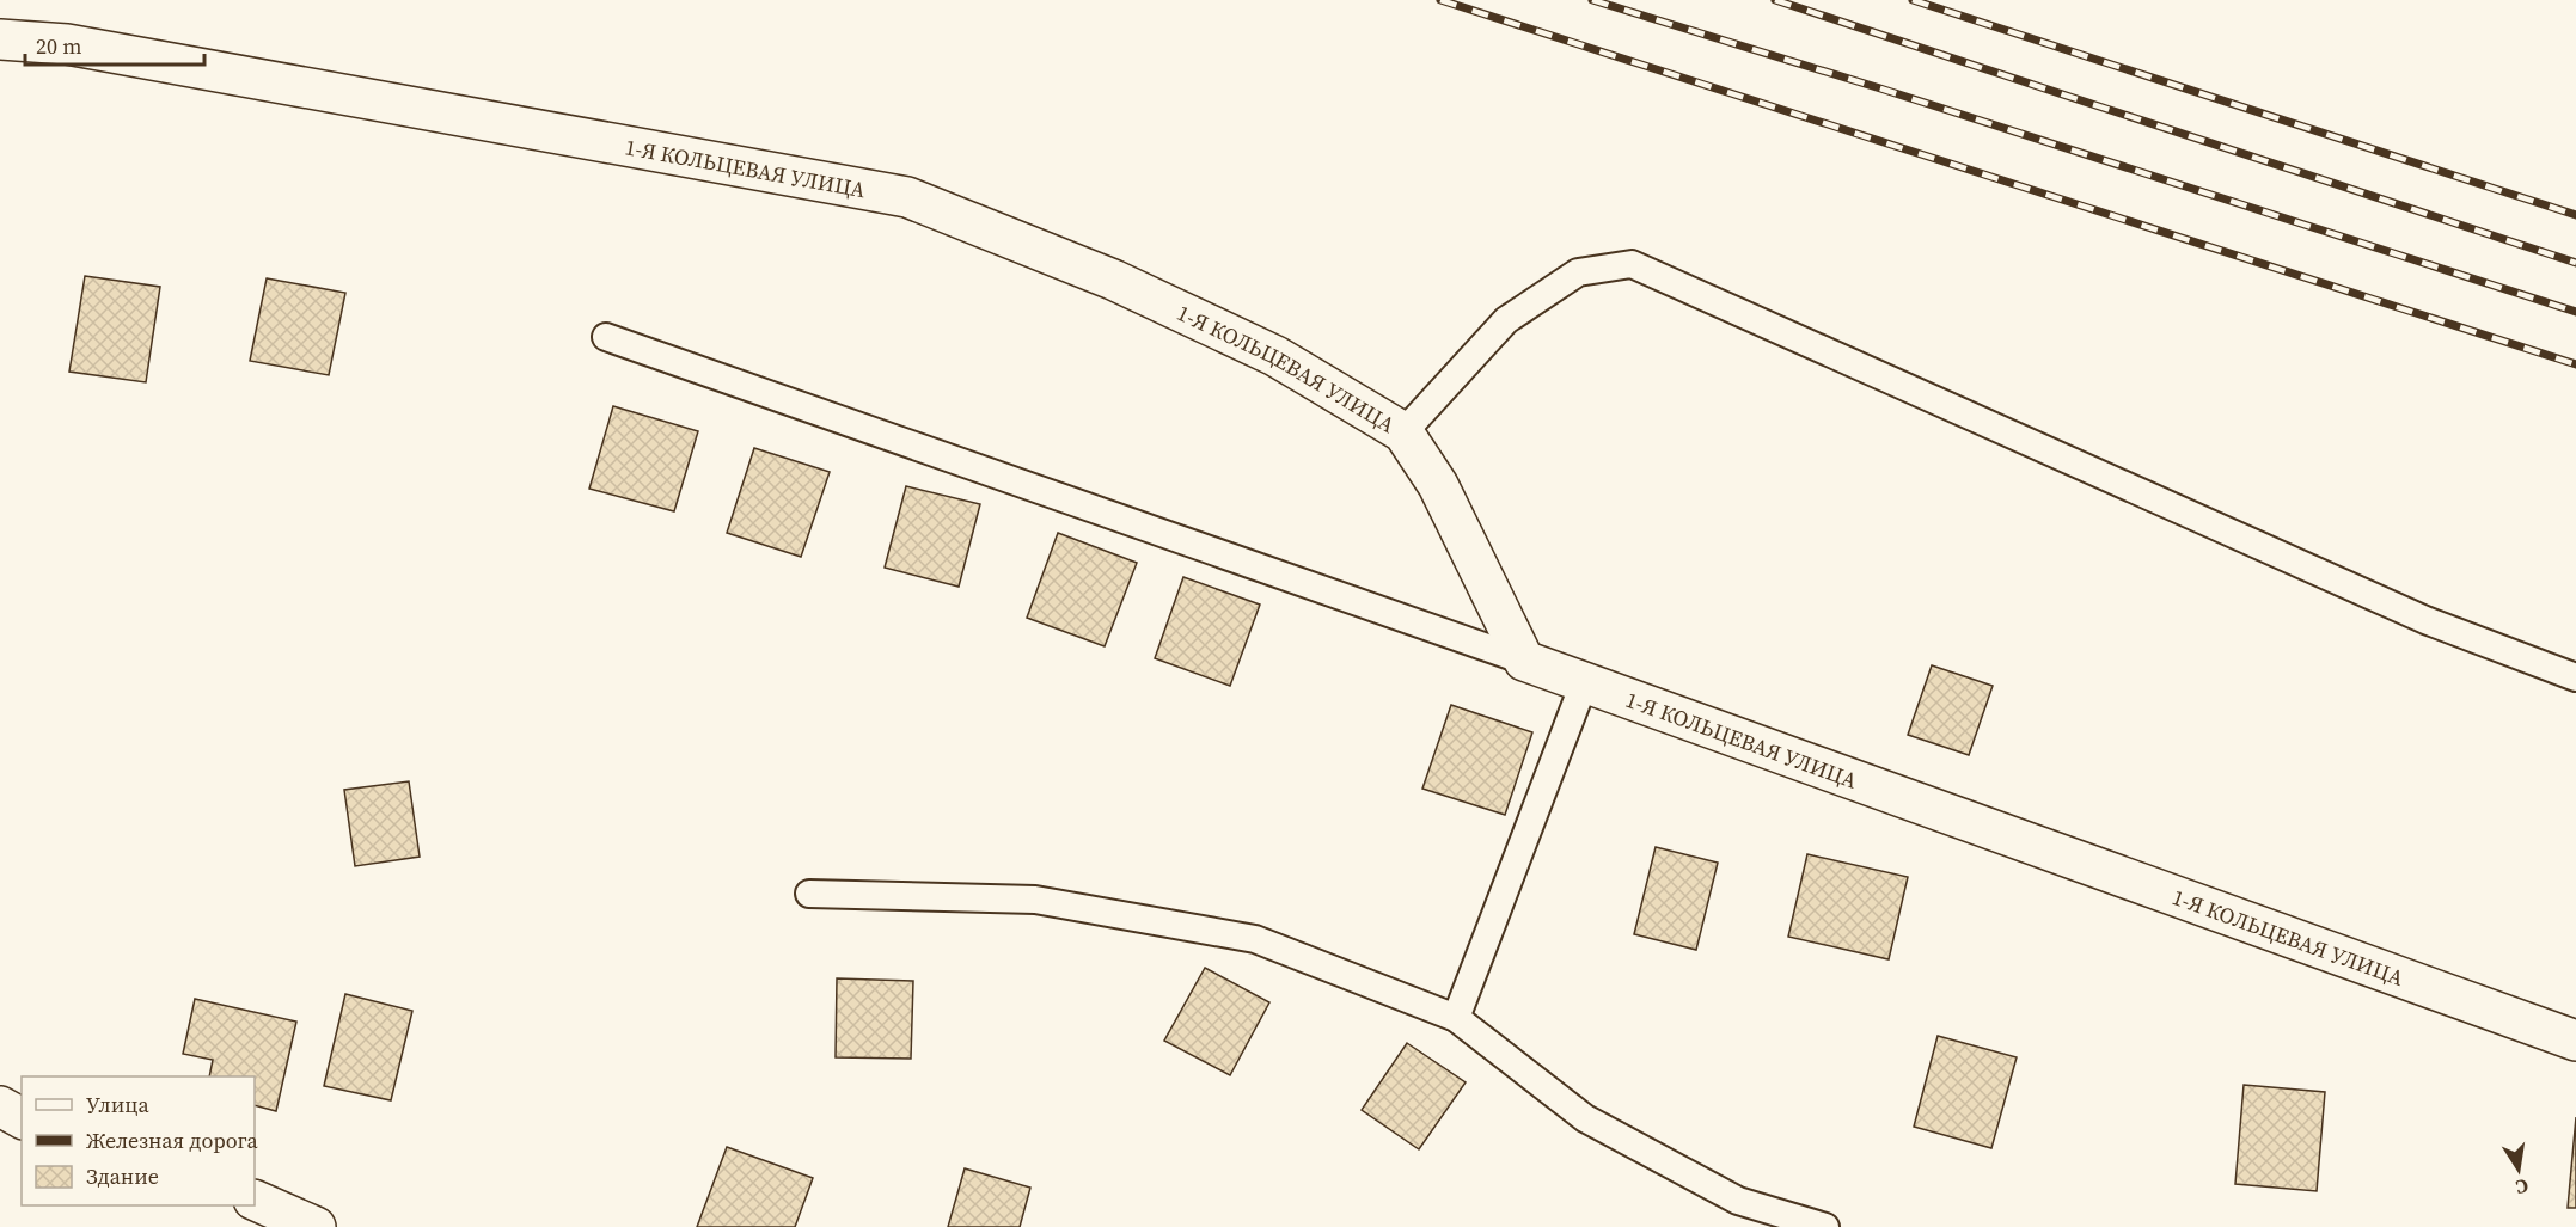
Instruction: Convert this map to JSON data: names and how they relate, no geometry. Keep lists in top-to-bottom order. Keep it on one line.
{"streets":{"street":["1-Я КОЛЬЦЕВАЯ УЛИЦА"]},"legend":["Улица","Железная дорога","Здание"],"scale_bar":"20 m","north":"bottom"}
